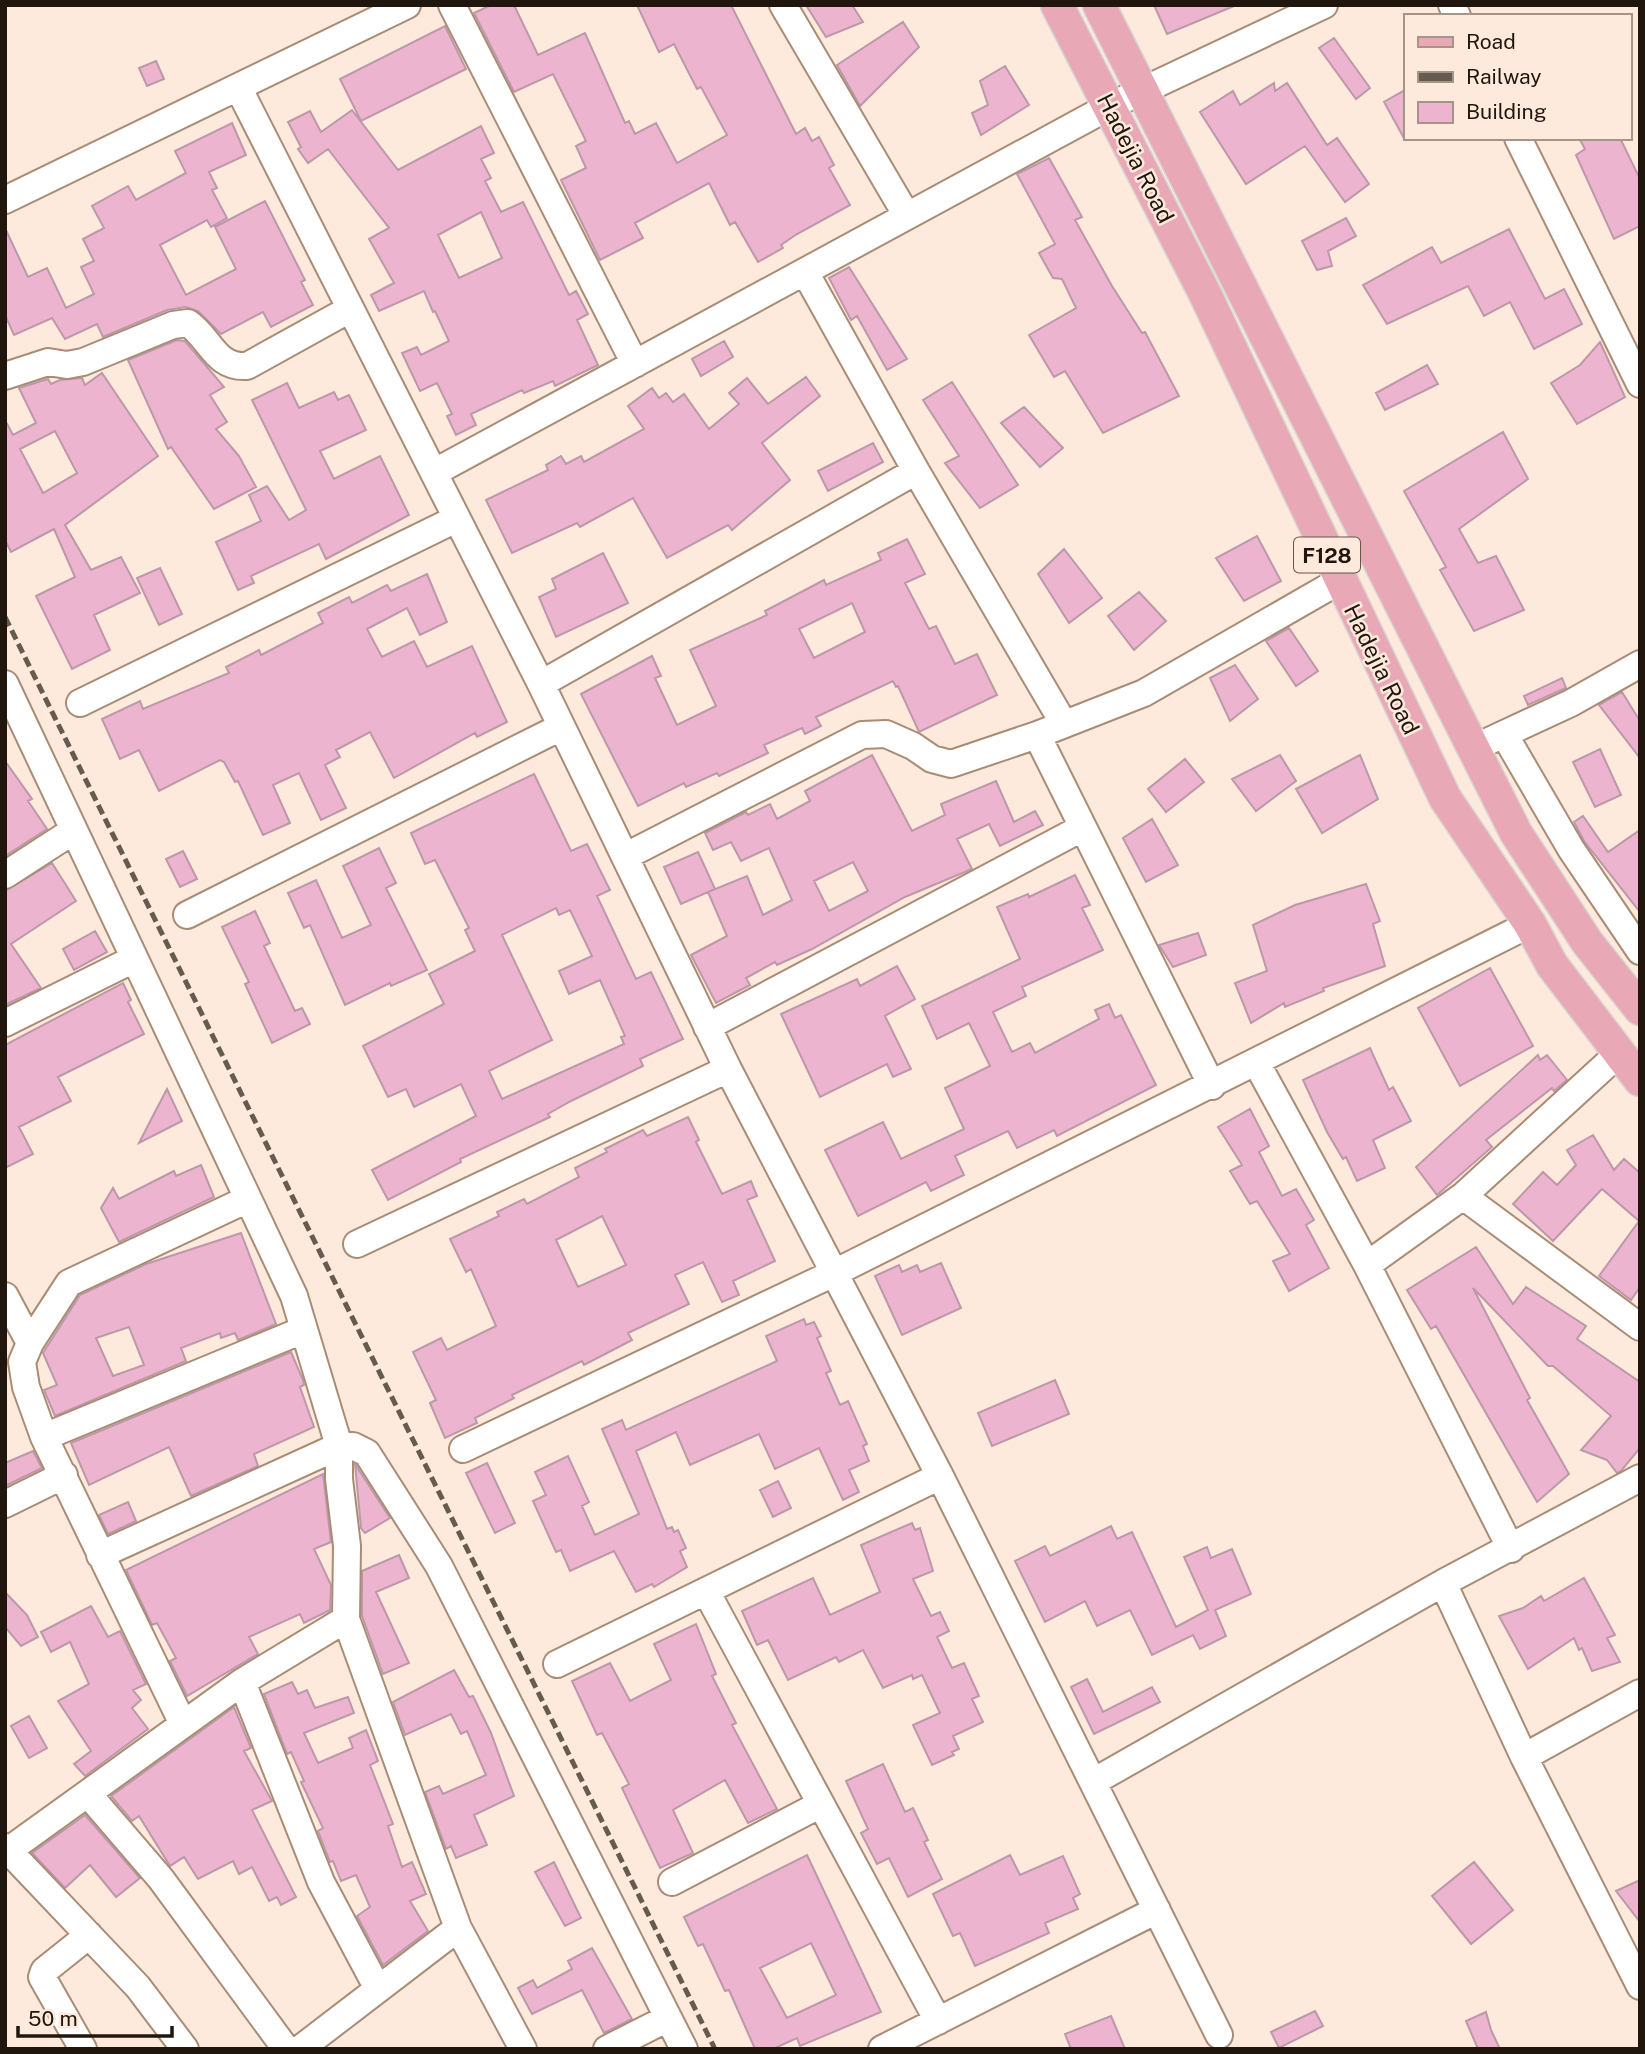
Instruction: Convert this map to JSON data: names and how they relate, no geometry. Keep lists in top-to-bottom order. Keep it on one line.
{"streets":{"main road":["Hadejia Road","F128"]},"legend":["Road","Railway","Building"],"scale_bar":"50 m"}
